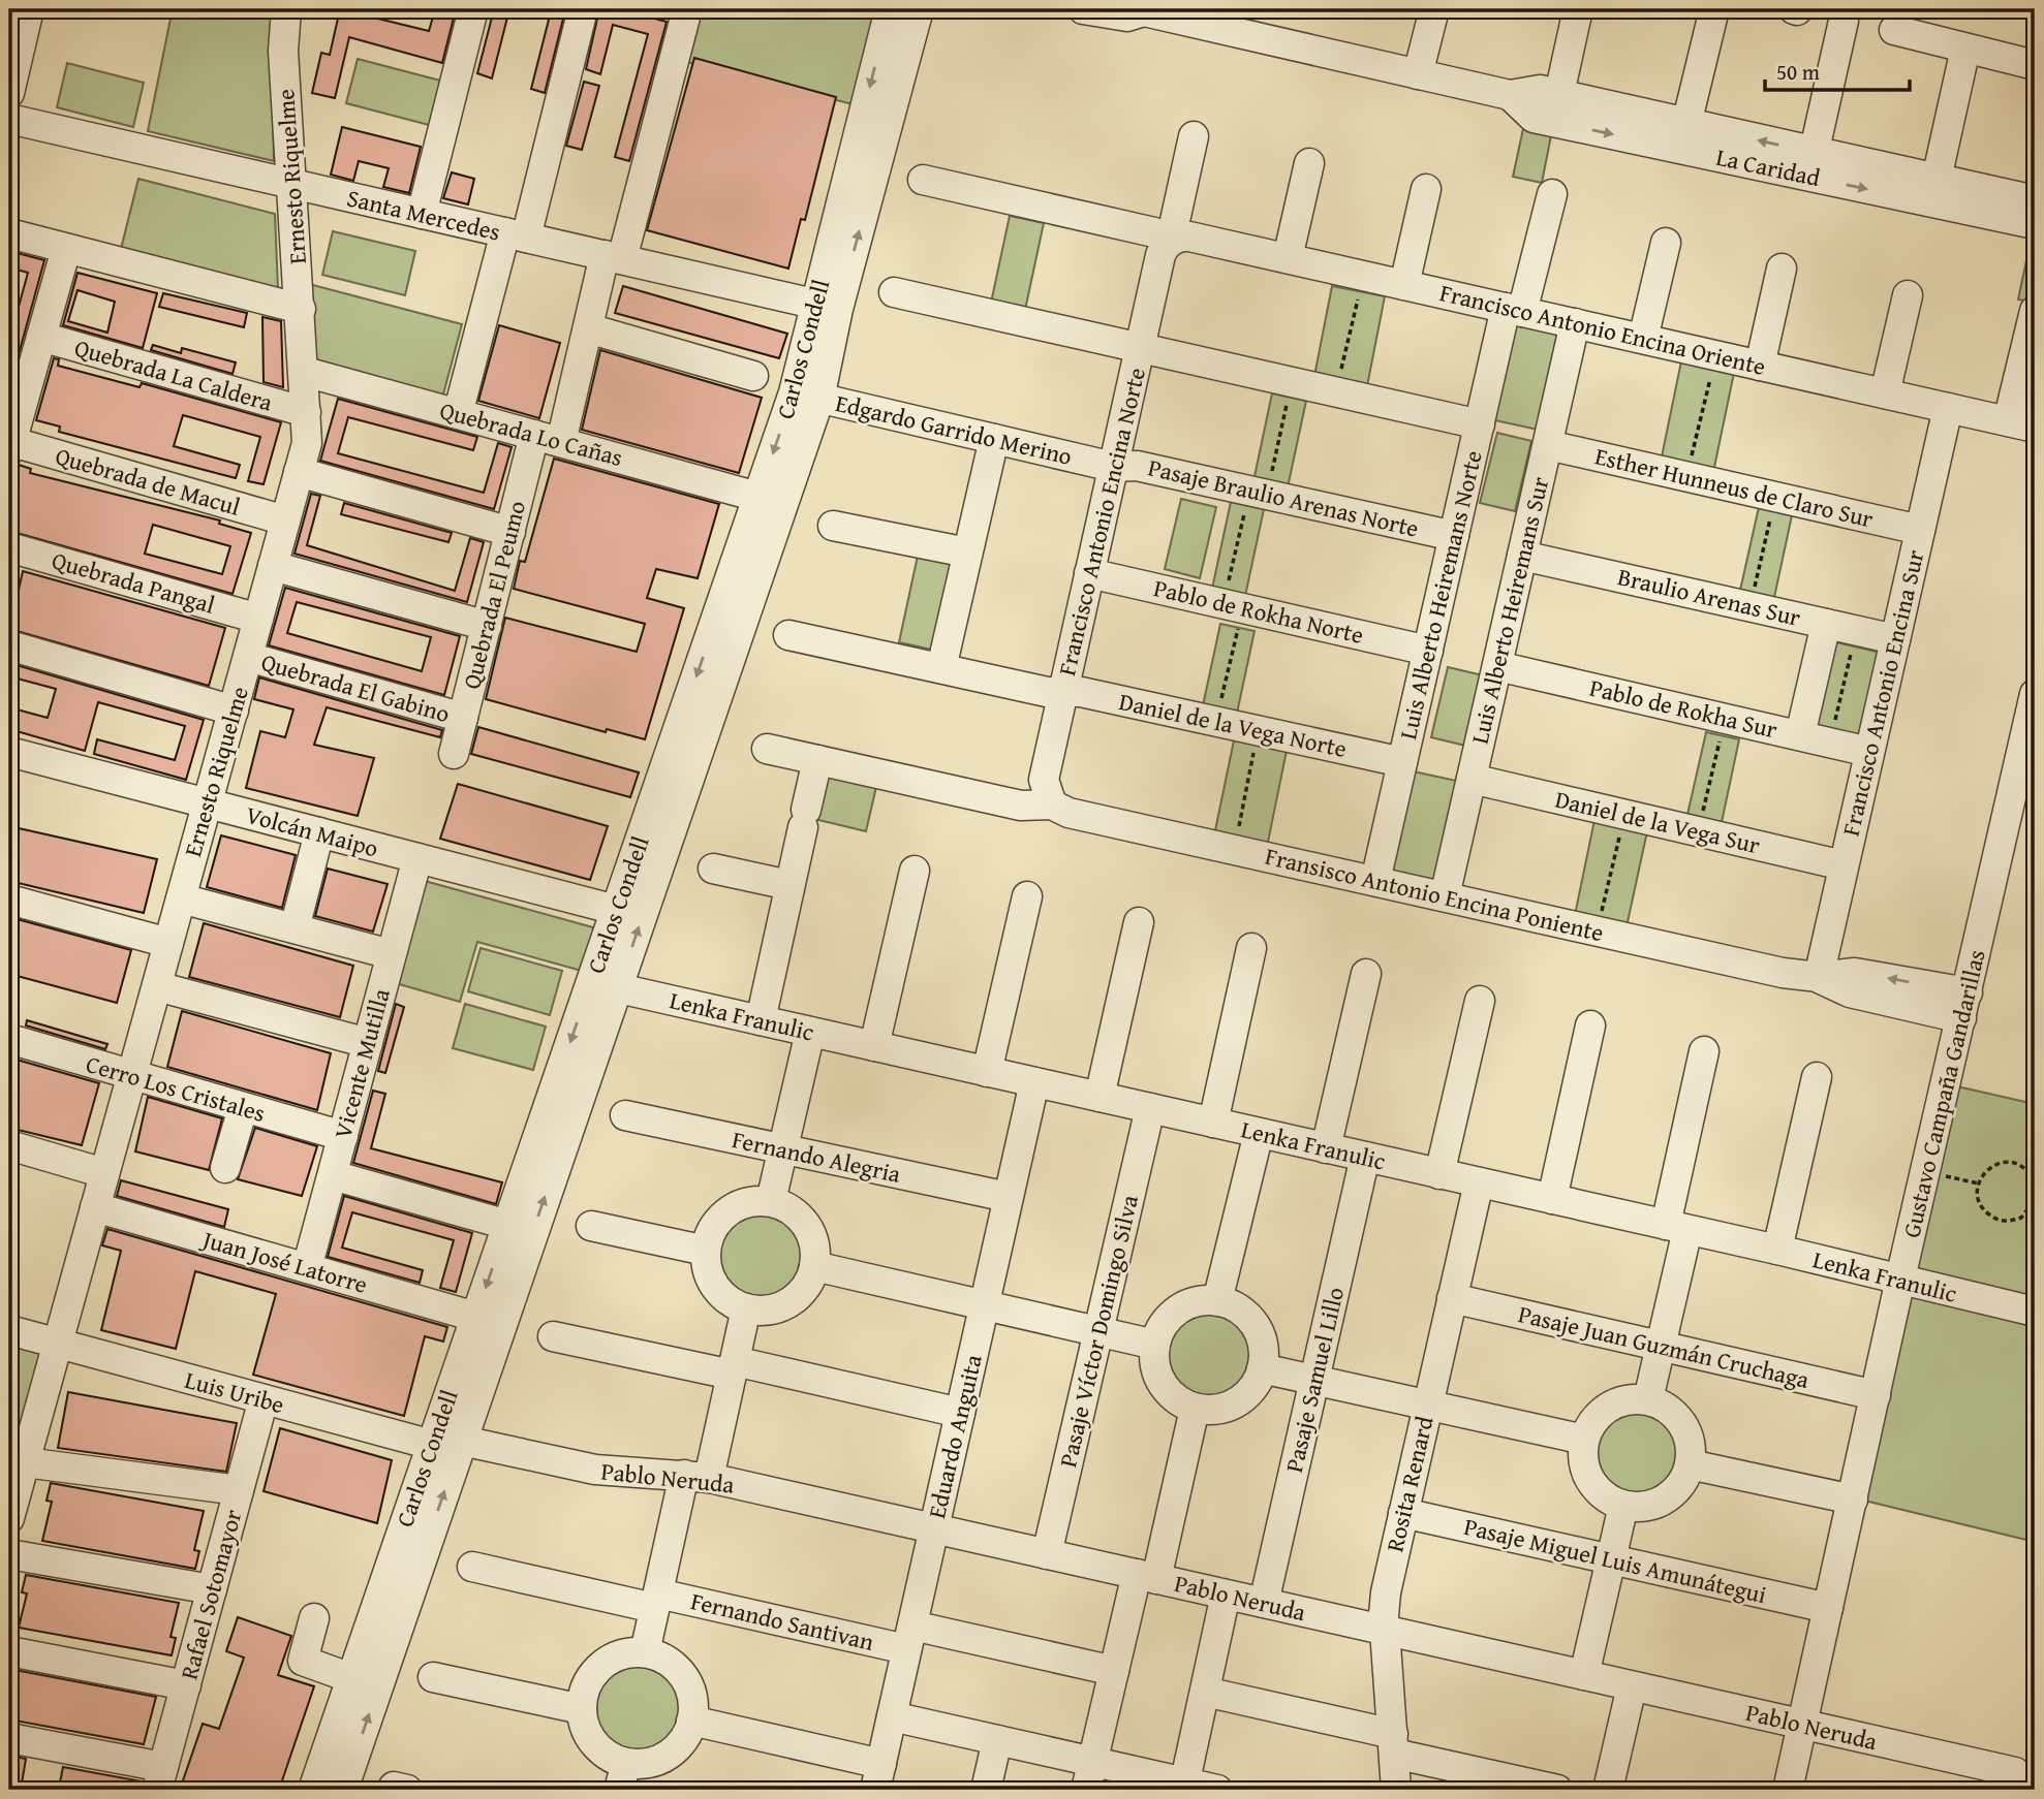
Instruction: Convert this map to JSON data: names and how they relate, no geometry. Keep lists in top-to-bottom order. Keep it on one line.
{"streets":{"street":["La Caridad","Ernesto Riquelme","Santa Mercedes","Francisco Antonio Encina Oriente","Carlos Condell","Quebrada La Caldera","Edgardo Garrido Merino","Quebrada Lo Cañas","Quebrada de Macul","Esther Hunneus de Claro Sur","Pasaje Braulio Arenas Norte","Francisco Antonio Encina Norte","Quebrada Pangal","Quebrada El Peumo","Luis Alberto Heiremans Norte","Braulio Arenas Sur","Luis Alberto Heiremans Sur","Pablo de Rokha Norte","Quebrada El Gabino","Francisco Antonio Encina Sur","Pablo de Rokha Sur","Daniel de la Vega Norte","Daniel de la Vega Sur","Volcán Maipo","Fransisco Antonio Encina Poniente","Lenka Franulic","Vicente Mutilla","Cerro Los Cristales","Gustavo Campaña Gandarillas","Fernando Alegria","Juan José Latorre","Pasaje Víctor Domingo Silva","Pasaje Juan Guzmán Cruchaga","Pasaje Samuel Lillo","Luis Uribe","Eduardo Anguita","Pablo Neruda","Rosita Renard","Pasaje Miguel Luis Amunátegui","Rafael Sotomayor","Fernando Santivan"]},"crossings":[["Ernesto Riquelme","Santa Mercedes"],["Ernesto Riquelme","Quebrada La Caldera"],["Ernesto Riquelme","Quebrada Lo Cañas"],["Ernesto Riquelme","Quebrada de Macul"],["Ernesto Riquelme","Quebrada Pangal"],["Ernesto Riquelme","Quebrada El Gabino"],["Ernesto Riquelme","Volcán Maipo"],["Ernesto Riquelme","Cerro Los Cristales"],["Ernesto Riquelme","Juan José Latorre"],["Ernesto Riquelme","Luis Uribe"],["Santa Mercedes","Carlos Condell"],["Santa Mercedes","Quebrada El Peumo"],["Francisco Antonio Encina Oriente","Francisco Antonio Encina Norte"],["Francisco Antonio Encina Oriente","Luis Alberto Heiremans Norte"],["Francisco Antonio Encina Oriente","Luis Alberto Heiremans Sur"],["Francisco Antonio Encina Oriente","Francisco Antonio Encina Sur"],["Carlos Condell","Edgardo Garrido Merino"],["Carlos Condell","Quebrada Lo Cañas"],["Carlos Condell","Volcán Maipo"],["Carlos Condell","Lenka Franulic"],["Carlos Condell","Juan José Latorre"],["Carlos Condell","Luis Uribe"],["Carlos Condell","Pablo Neruda"],["Edgardo Garrido Merino","Pasaje Braulio Arenas Norte"],["Edgardo Garrido Merino","Francisco Antonio Encina Norte"],["Quebrada Lo Cañas","Quebrada El Peumo"],["Esther Hunneus de Claro Sur","Luis Alberto Heiremans Sur"],["Esther Hunneus de Claro Sur","Francisco Antonio Encina Sur"],["Pasaje Braulio Arenas Norte","Francisco Antonio Encina Norte"],["Pasaje Braulio Arenas Norte","Luis Alberto Heiremans Norte"],["Francisco Antonio Encina Norte","Pablo de Rokha Norte"],["Francisco Antonio Encina Norte","Daniel de la Vega Norte"],["Francisco Antonio Encina Norte","Fransisco Antonio Encina Poniente"],["Quebrada El Peumo","Quebrada El Gabino"],["Luis Alberto Heiremans Norte","Pablo de Rokha Norte"],["Luis Alberto Heiremans Norte","Daniel de la Vega Norte"],["Luis Alberto Heiremans Norte","Fransisco Antonio Encina Poniente"],["Braulio Arenas Sur","Luis Alberto Heiremans Sur"],["Braulio Arenas Sur","Francisco Antonio Encina Sur"],["Luis Alberto Heiremans Sur","Pablo de Rokha Sur"],["Luis Alberto Heiremans Sur","Daniel de la Vega Sur"],["Luis Alberto Heiremans Sur","Fransisco Antonio Encina Poniente"],["Francisco Antonio Encina Sur","Pablo de Rokha Sur"],["Francisco Antonio Encina Sur","Daniel de la Vega Sur"],["Francisco Antonio Encina Sur","Fransisco Antonio Encina Poniente"],["Volcán Maipo","Vicente Mutilla"],["Fransisco Antonio Encina Poniente","Gustavo Campaña Gandarillas"],["Lenka Franulic","Gustavo Campaña Gandarillas"],["Lenka Franulic","Pasaje Víctor Domingo Silva"],["Lenka Franulic","Pasaje Samuel Lillo"],["Lenka Franulic","Eduardo Anguita"],["Lenka Franulic","Rosita Renard"],["Vicente Mutilla","Cerro Los Cristales"],["Vicente Mutilla","Juan José Latorre"],["Gustavo Campaña Gandarillas","Pasaje Juan Guzmán Cruchaga"],["Gustavo Campaña Gandarillas","Pablo Neruda"],["Gustavo Campaña Gandarillas","Pasaje Miguel Luis Amunátegui"],["Fernando Alegria","Eduardo Anguita"],["Pasaje Víctor Domingo Silva","Pablo Neruda"],["Pasaje Juan Guzmán Cruchaga","Rosita Renard"],["Pasaje Samuel Lillo","Pablo Neruda"],["Luis Uribe","Pablo Neruda"],["Luis Uribe","Rafael Sotomayor"],["Eduardo Anguita","Pablo Neruda"],["Eduardo Anguita","Fernando Santivan"],["Pablo Neruda","Rosita Renard"],["Rosita Renard","Pasaje Miguel Luis Amunátegui"]],"scale_bar":"50 m"}
